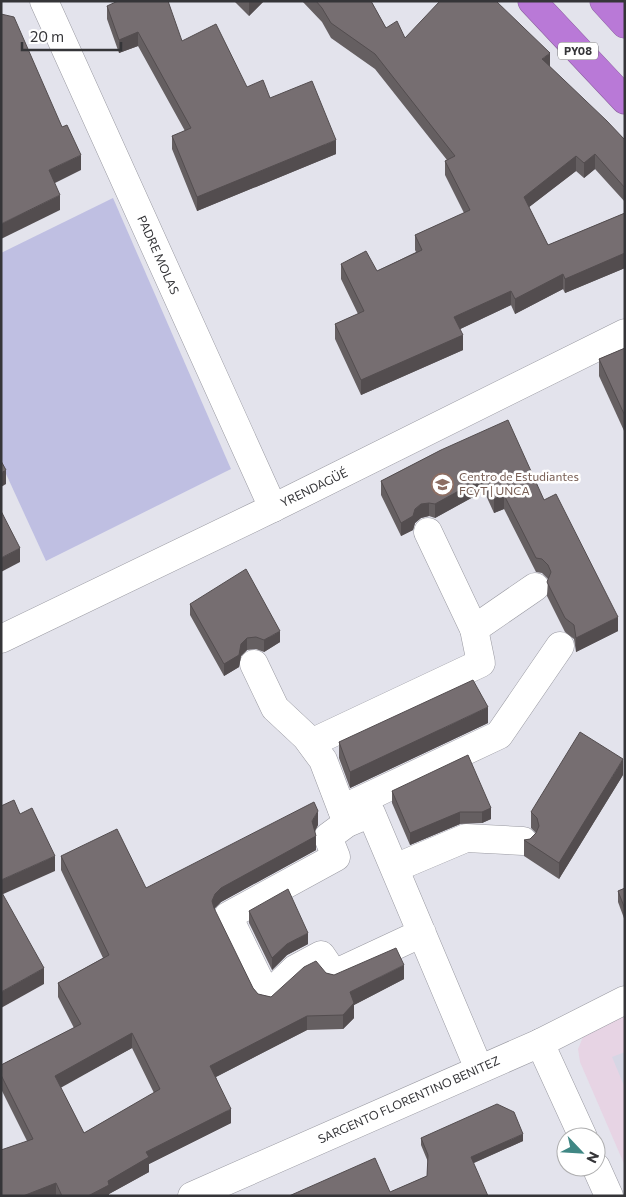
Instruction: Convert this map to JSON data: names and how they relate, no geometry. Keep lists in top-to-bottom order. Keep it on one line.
{"streets":{"highway":["PY08"],"street":["PADRE MOLAS","YRENDAGÜÉ","SARGENTO FLORENTINO BENITEZ"]},"crossings":[["PADRE MOLAS","YRENDAGÜÉ"]],"places":{"school or university":["Centro de Estudiantes FCyT | UNCA"]},"scale_bar":"20 m","north":"bottom right"}
